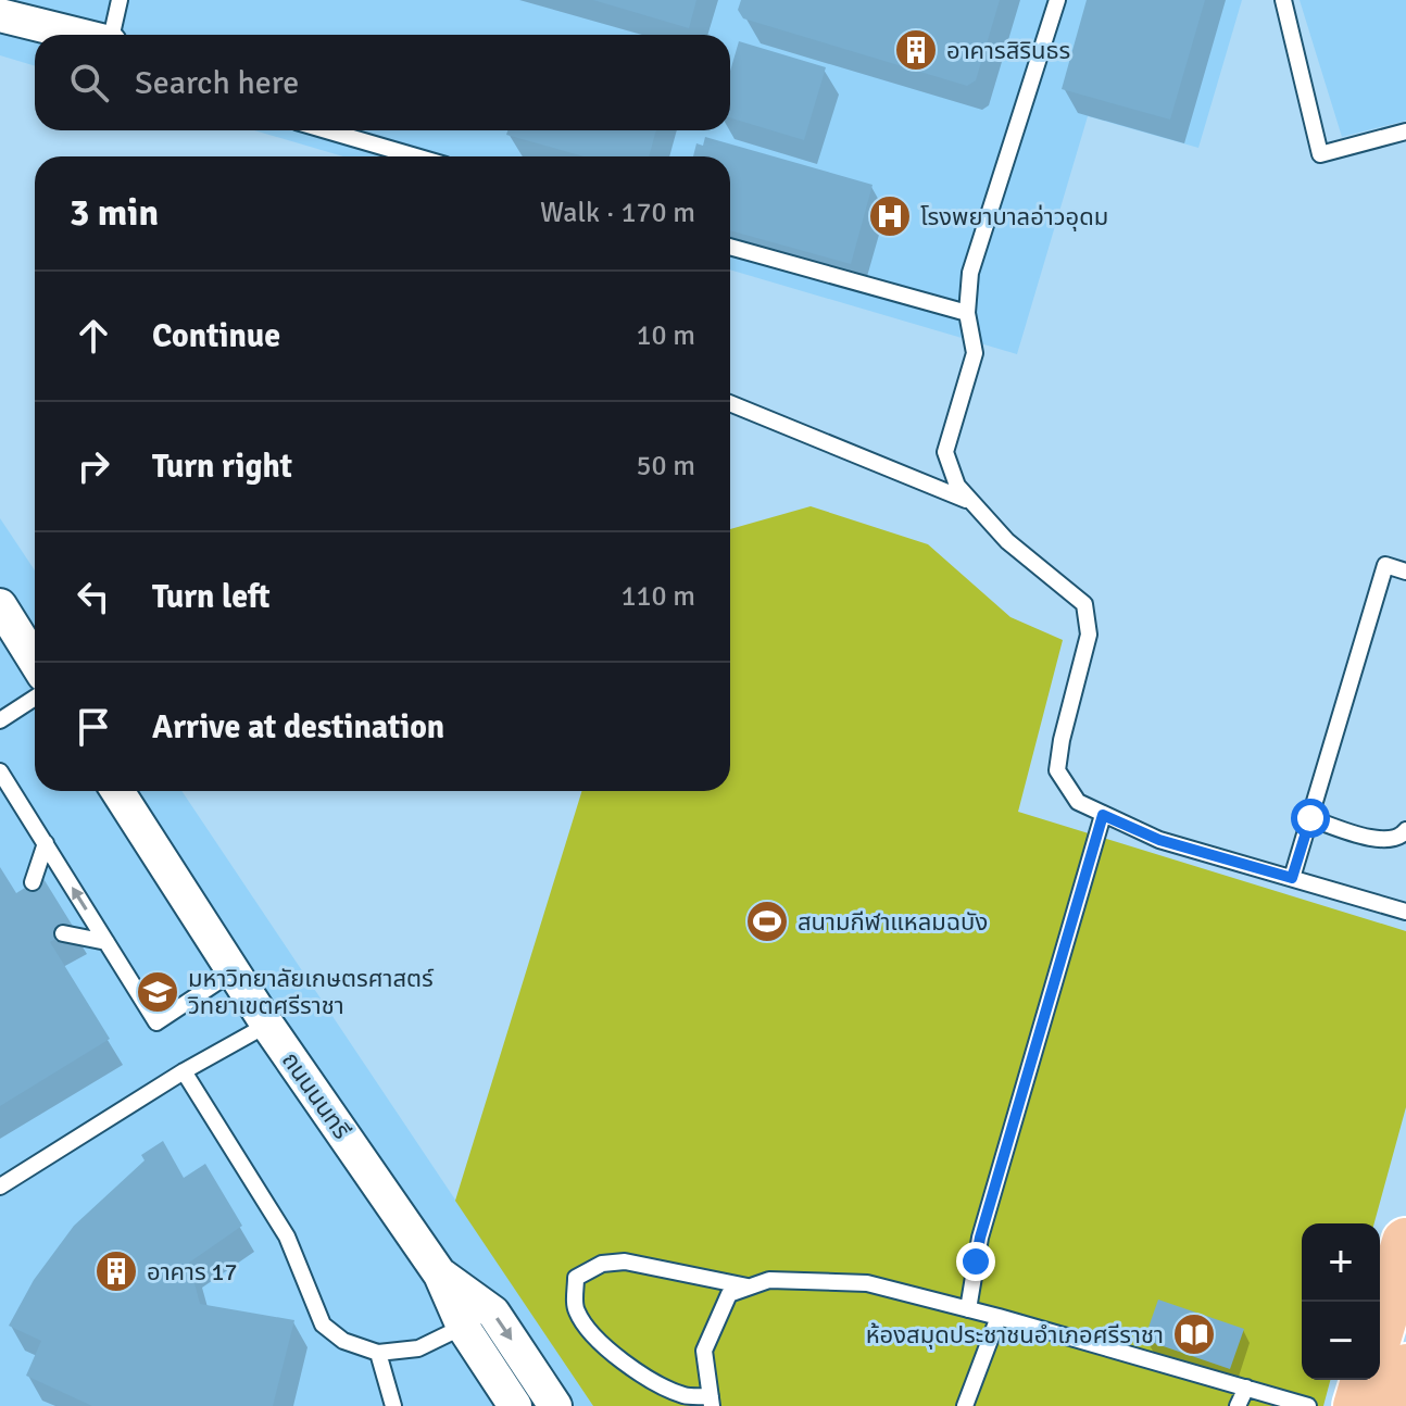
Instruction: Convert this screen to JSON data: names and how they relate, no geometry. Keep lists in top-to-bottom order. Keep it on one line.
{"streets":{"street":["ถนนนนทรี"]},"places":{"building":["อาคารสิรินธร","อาคาร 17"],"hospital":["โรงพยาบาลอ่าวอุดม"],"sports":["สนามกีฬาแหลมฉบัง"],"school or university":["มหาวิทยาลัยเกษตรศาสตร์ วิทยาเขตศรีราชา"],"library":["ห้องสมุดประชาชนอำเภอศรีราชา"]},"page":{"search":"Search here","heading":["3 min","Walk · 170 m"],"list":[["Continue","10 m"],["Turn right","50 m"],["Turn left","110 m"],"Arrive at destination"],"map_buttons":["+","−"]}}
